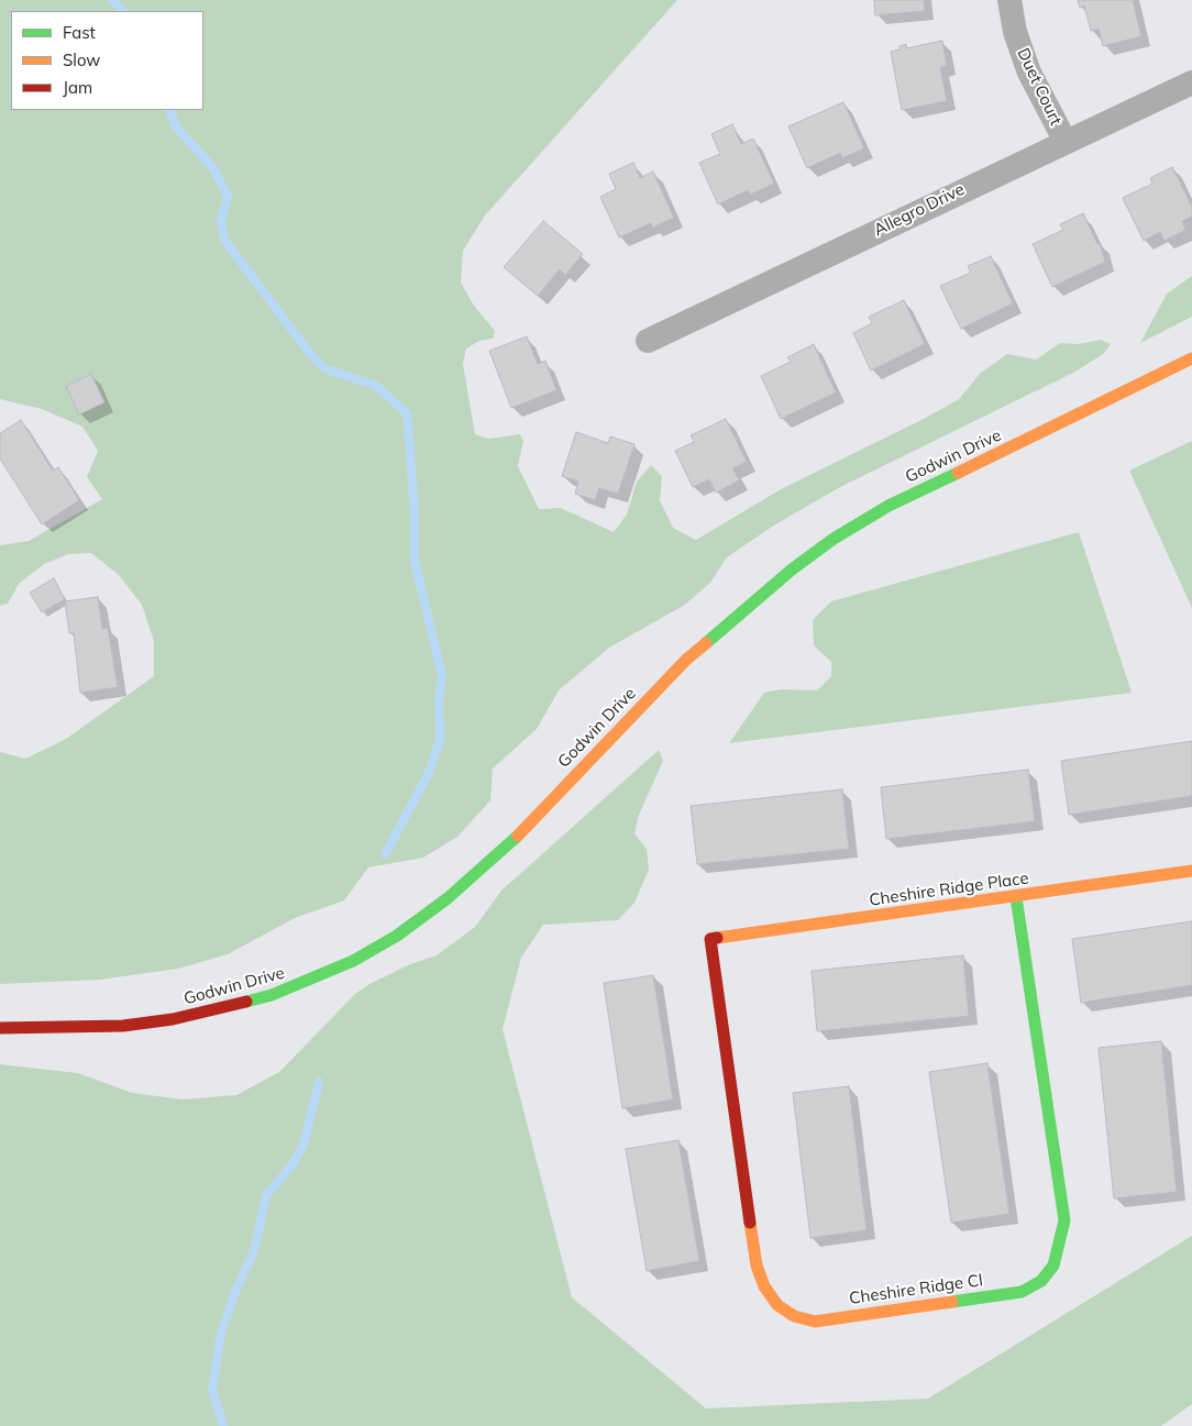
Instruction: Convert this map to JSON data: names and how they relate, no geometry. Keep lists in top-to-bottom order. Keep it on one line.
{"streets":{"street":["Duet Court","Allegro Drive","Godwin Drive","Cheshire Ridge Place","Cheshire Ridge Cl"]},"crossings":[["Duet Court","Allegro Drive"],["Cheshire Ridge Place","Cheshire Ridge Cl"]],"legend":["Fast","Slow","Jam"]}
